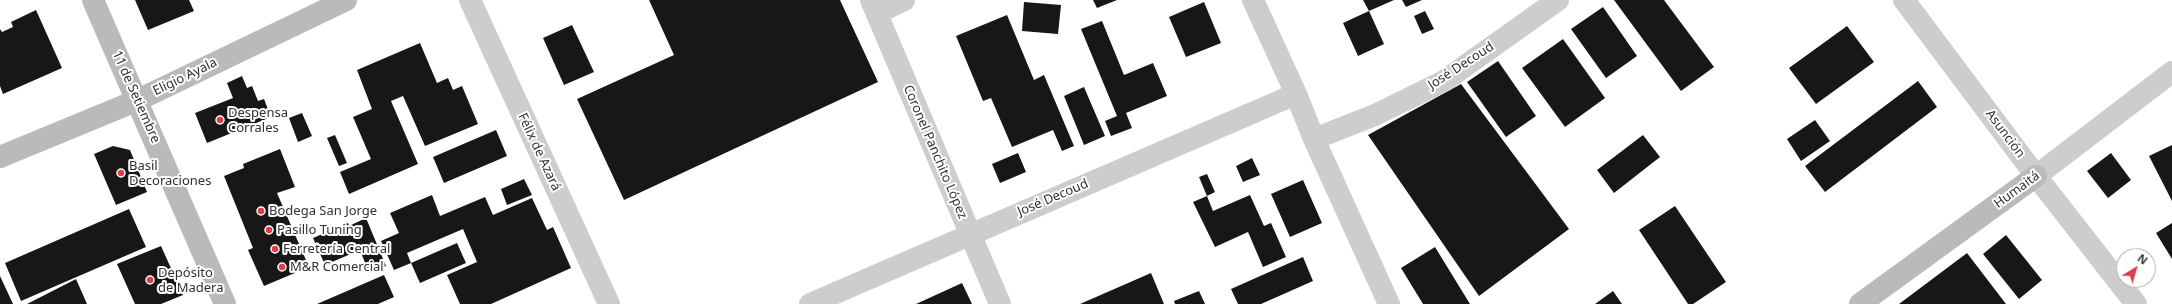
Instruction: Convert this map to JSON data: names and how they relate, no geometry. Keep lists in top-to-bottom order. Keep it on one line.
{"streets":{"street":["José Decoud","Eligio Ayala","11 de Setiembre","Asunción","Félix de Azará","Coronel Panchito López","Humaitá"]},"crossings":[["José Decoud","Coronel Panchito López"],["Eligio Ayala","11 de Setiembre"],["Asunción","Humaitá"]],"places":["Despensa Corrales","Basil Decoraciones","Bodega San Jorge","Pasillo Tuning","Ferretería Central","M&R Comercial","Depósito de Madera"],"north":"top right"}
